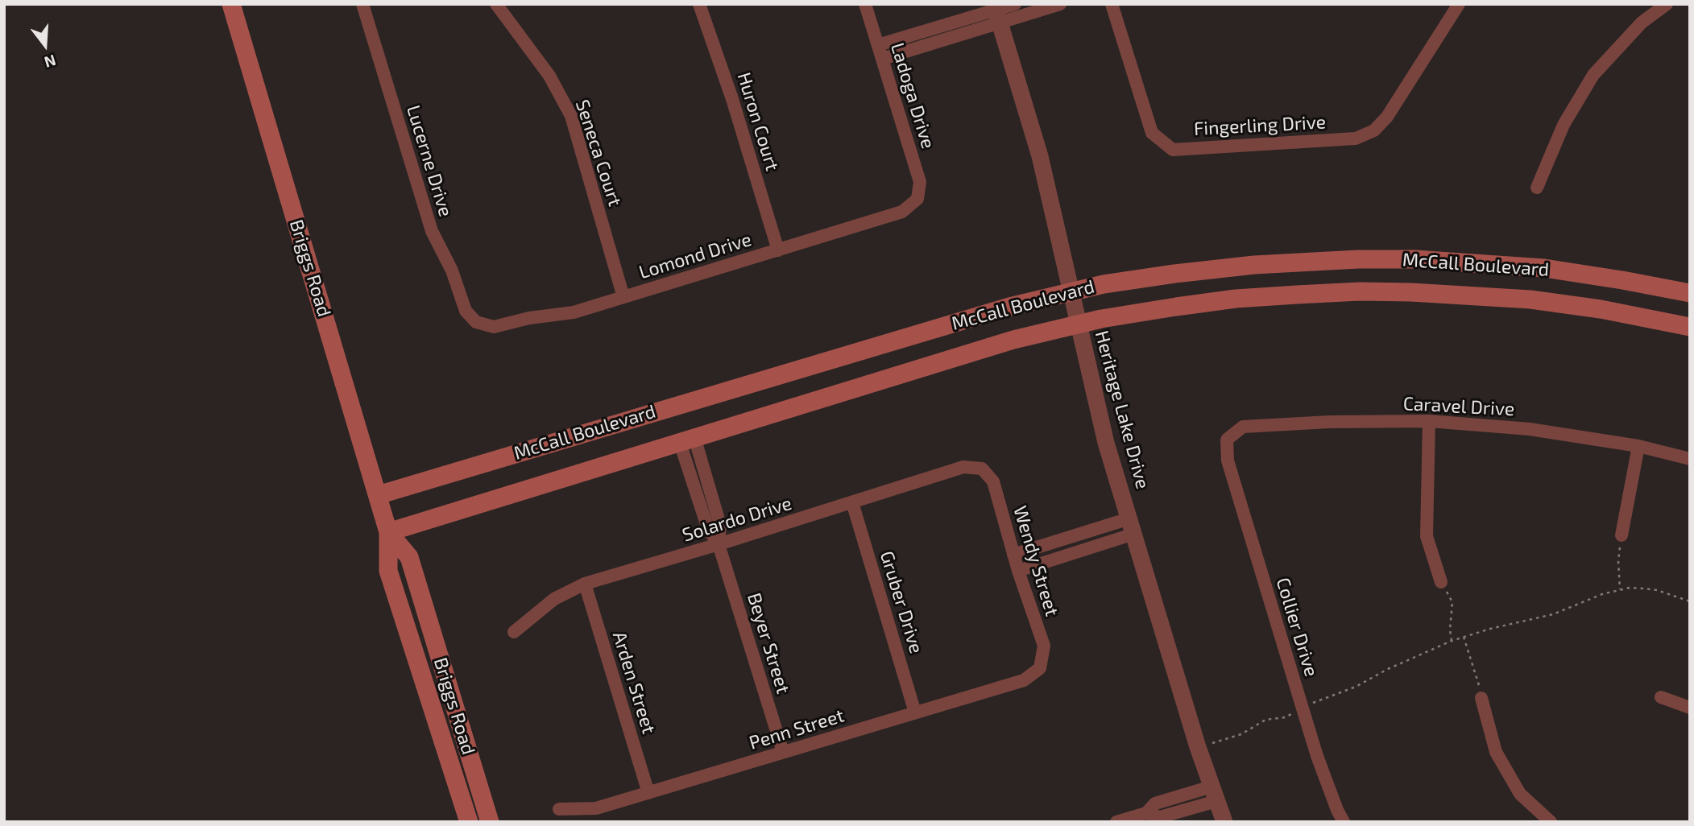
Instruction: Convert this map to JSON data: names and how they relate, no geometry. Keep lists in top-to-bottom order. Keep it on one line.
{"streets":{"main road":["McCall Boulevard","Briggs Road"],"street":["Ladoga Drive","Huron Court","Fingerling Drive","Seneca Court","Lucerne Drive","Lomond Drive","Caravel Drive","Heritage Lake Drive","Solardo Drive","Wendy Street","Gruber Drive","Collier Drive","Beyer Street","Arden Street","Penn Street"]},"crossings":[["Ladoga Drive","Lomond Drive"],["Huron Court","Lomond Drive"],["Seneca Court","Lomond Drive"],["Lucerne Drive","Lomond Drive"],["McCall Boulevard","Briggs Road"],["McCall Boulevard","Heritage Lake Drive"],["McCall Boulevard","Beyer Street"],["Caravel Drive","Collier Drive"],["Solardo Drive","Wendy Street"],["Solardo Drive","Gruber Drive"],["Solardo Drive","Beyer Street"],["Solardo Drive","Arden Street"],["Wendy Street","Penn Street"],["Gruber Drive","Penn Street"],["Beyer Street","Penn Street"],["Arden Street","Penn Street"]],"north":"bottom"}
